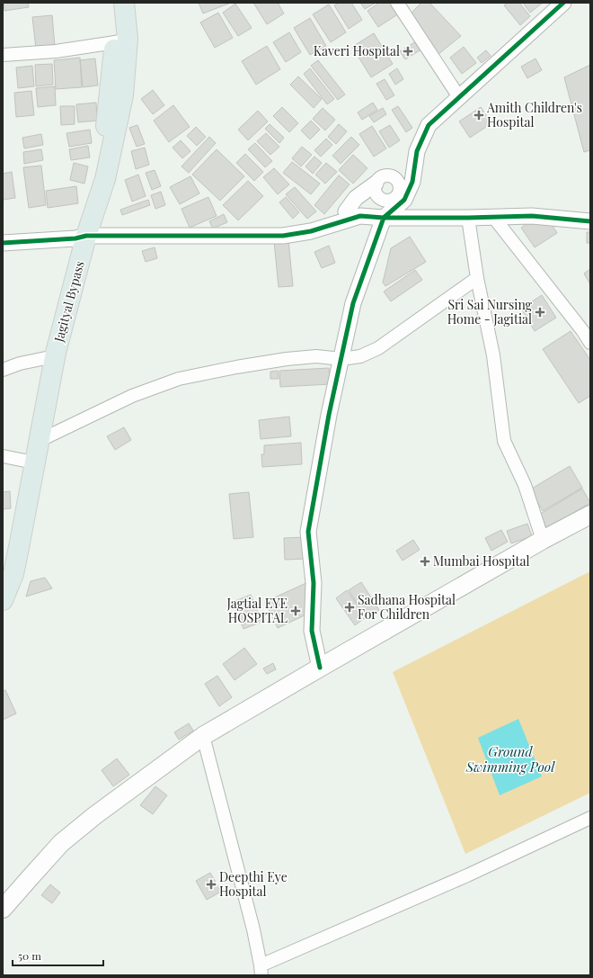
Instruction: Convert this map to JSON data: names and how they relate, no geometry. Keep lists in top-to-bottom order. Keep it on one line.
{"streets":{"main road":["Jagityal Bypass"]},"water":["Ground Swimming Pool"],"places":{"health":["Kaveri Hospital","Amith Children's Hospital","Sri Sai Nursing Home - Jagitial","Mumbai Hospital","Sadhana Hospital For Children","Jagtial EYE HOSPITAL","Deepthi Eye Hospital"]},"scale_bar":"50 m"}
